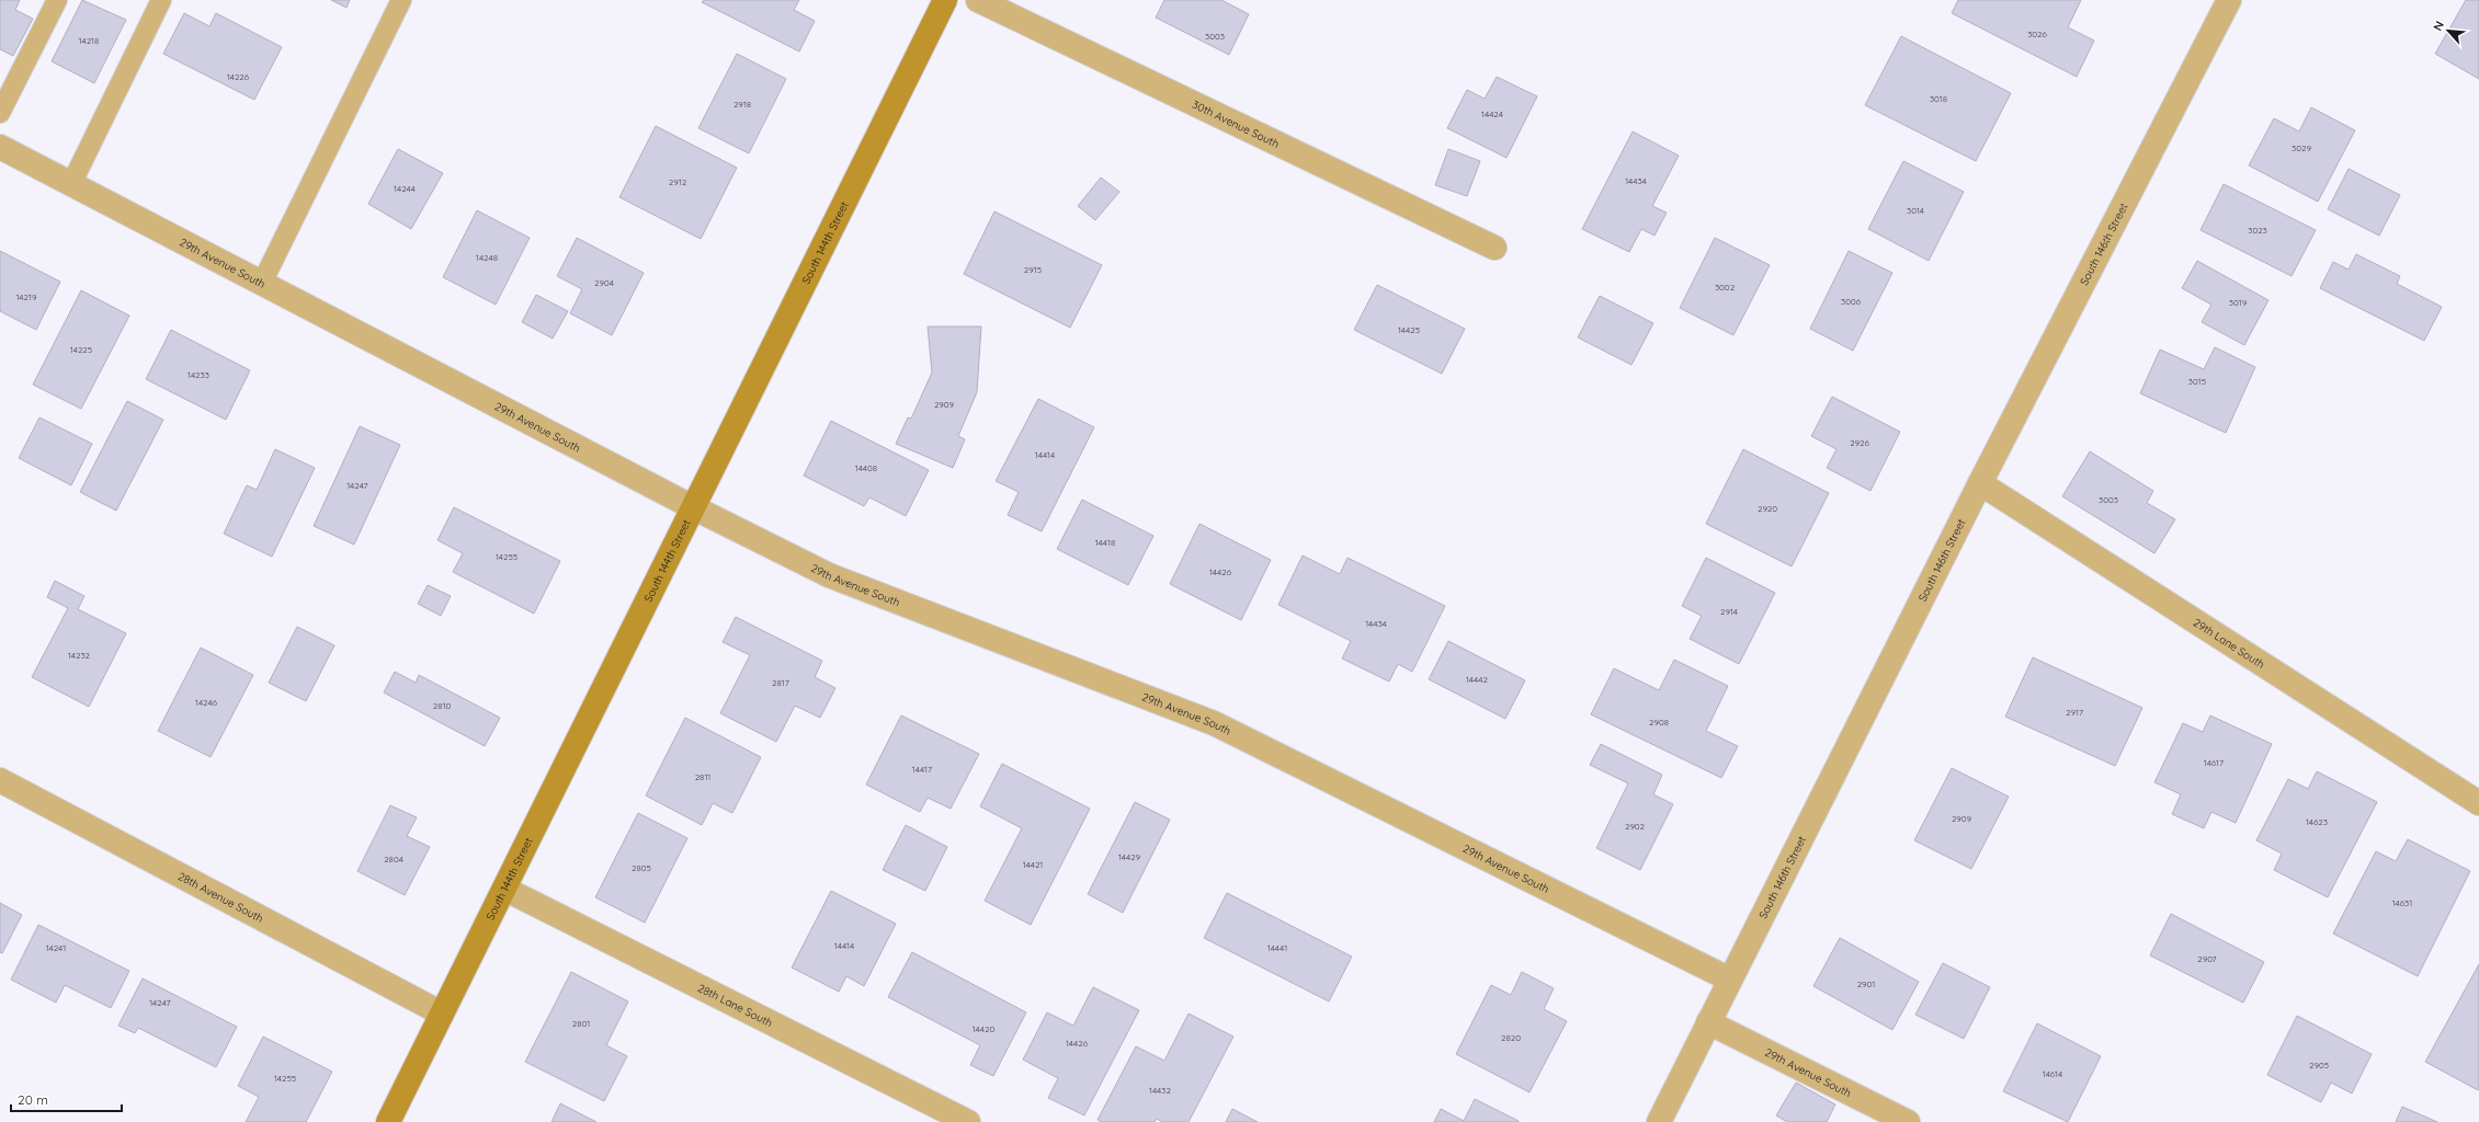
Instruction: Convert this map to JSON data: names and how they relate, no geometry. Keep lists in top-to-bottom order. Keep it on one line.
{"streets":{"street":["30th Avenue South","South 144th Street","South 146th Street","29th Avenue South","29th Lane South","28th Avenue South","28th Lane South"]},"crossings":[["South 144th Street","29th Avenue South"],["South 144th Street","28th Avenue South"],["South 144th Street","28th Lane South"],["South 146th Street","29th Avenue South"],["South 146th Street","29th Lane South"]],"house_numbers":["3026","3003","14218","14226","3018","2918","14424","3029","14434","2912","14244","3014","3023","14248","2915","2904","3002","14219","3006","3019","14425","14225","14233","3015","2909","2926","14414","14408","14247","3003","2920","14418","14255","14426","2914","14434","14232","14442","2817","14246","2810","2917","2908","14617","14417","2811","2909","14623","2902","14429","2804","14421","2805","14631","14414","14241","14441","2907","2901","14247","2801","14420","2820","14426","2905","14614","14255","14432"],"scale_bar":"20 m","north":"top left"}
